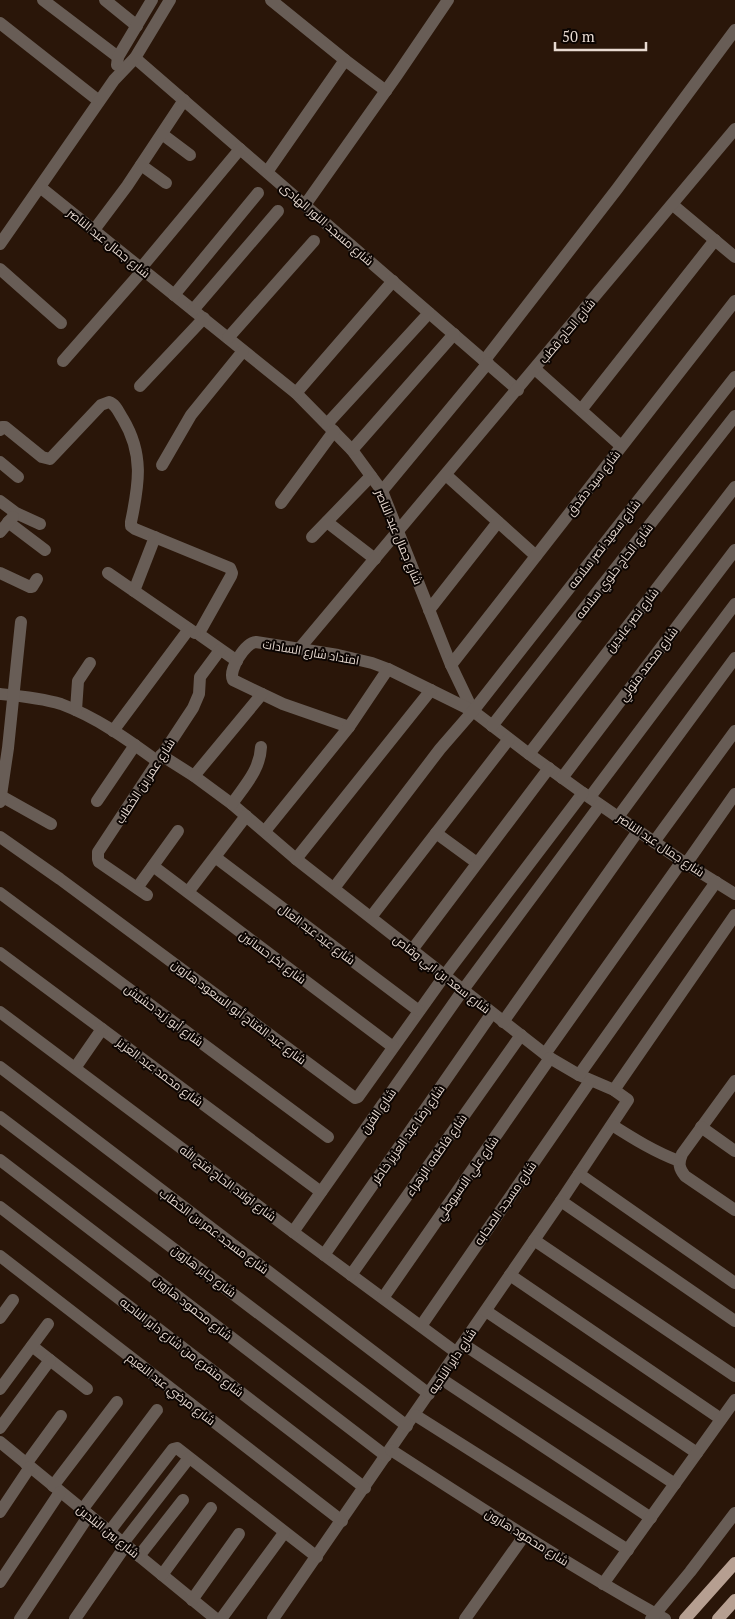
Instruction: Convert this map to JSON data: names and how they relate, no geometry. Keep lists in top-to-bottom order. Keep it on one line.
{"streets":{"street":["شارع مسجد النور الهادى","شارع جمال عبد الناصر","شارع الحاج قطب","شارع سيد دقدق","شارع سعيد نصر سلامه","شارع الحاج حلوي سلامه","شارع نصر عابدين","امتداد شارع السادات","شارع محمد متولي","شارع عمر بن الخطاب","شارع عيد عبد العال","شارع بكر حسانين","شارع سعد بن ابي وقاص","شارع عبد الفتاح أبو السعود هارون","شارع أبو زيد حشيش","شارع محمد عبد العزيز","شارع الفرن","شارع رضا عبد العزيز خاطر","شارع فاطمه الزهراء","شارع علي الاسيوطي","شارع اولاد الحاج فتح الله","شارع مسجد الصحابه","شارع مسجد عمر بن الخطاب","شارع جابر هارون","شارع محمود هارون","شارع متفرع من شارع داير الناحيه","شارع داير الناحيه","شارع مرضي عبد النعيم","شارع بين البلدين"]},"crossings":[["شارع مسجد النور الهادى","شارع الحاج قطب"],["شارع جمال عبد الناصر","شارع الحاج قطب"],["شارع جمال عبد الناصر","شارع سيد دقدق"],["شارع جمال عبد الناصر","شارع سعيد نصر سلامه"],["شارع جمال عبد الناصر","شارع الحاج حلوي سلامه"],["شارع جمال عبد الناصر","شارع نصر عابدين"],["شارع جمال عبد الناصر","امتداد شارع السادات"],["شارع جمال عبد الناصر","شارع محمد متولي"],["شارع جمال عبد الناصر","شارع عبد الفتاح أبو السعود هارون"],["شارع جمال عبد الناصر","شارع الفرن"],["شارع جمال عبد الناصر","شارع علي الاسيوطي"],["شارع جمال عبد الناصر","شارع مسجد الصحابه"],["شارع الحاج قطب","امتداد شارع السادات"],["شارع سعيد نصر سلامه","امتداد شارع السادات"],["شارع سعيد نصر سلامه","شارع سعد بن ابي وقاص"],["شارع عمر بن الخطاب","شارع بكر حسانين"],["شارع عمر بن الخطاب","شارع سعد بن ابي وقاص"],["شارع عيد عبد العال","شارع عبد الفتاح أبو السعود هارون"],["شارع بكر حسانين","شارع عبد الفتاح أبو السعود هارون"],["شارع سعد بن ابي وقاص","شارع عبد الفتاح أبو السعود هارون"],["شارع سعد بن ابي وقاص","شارع الفرن"],["شارع سعد بن ابي وقاص","شارع رضا عبد العزيز خاطر"],["شارع سعد بن ابي وقاص","شارع فاطمه الزهراء"],["شارع سعد بن ابي وقاص","شارع علي الاسيوطي"],["شارع سعد بن ابي وقاص","شارع مسجد الصحابه"],["شارع سعد بن ابي وقاص","شارع داير الناحيه"],["شارع محمد عبد العزيز","شارع الفرن"],["شارع الفرن","شارع اولاد الحاج فتح الله"],["شارع رضا عبد العزيز خاطر","شارع اولاد الحاج فتح الله"],["شارع فاطمه الزهراء","شارع اولاد الحاج فتح الله"],["شارع علي الاسيوطي","شارع اولاد الحاج فتح الله"],["شارع اولاد الحاج فتح الله","شارع مسجد الصحابه"],["شارع اولاد الحاج فتح الله","شارع داير الناحيه"],["شارع مسجد عمر بن الخطاب","شارع داير الناحيه"],["شارع جابر هارون","شارع داير الناحيه"],["شارع محمود هارون","شارع داير الناحيه"],["شارع متفرع من شارع داير الناحيه","شارع داير الناحيه"],["شارع داير الناحيه","شارع مرضي عبد النعيم"]],"scale_bar":"50 m"}
